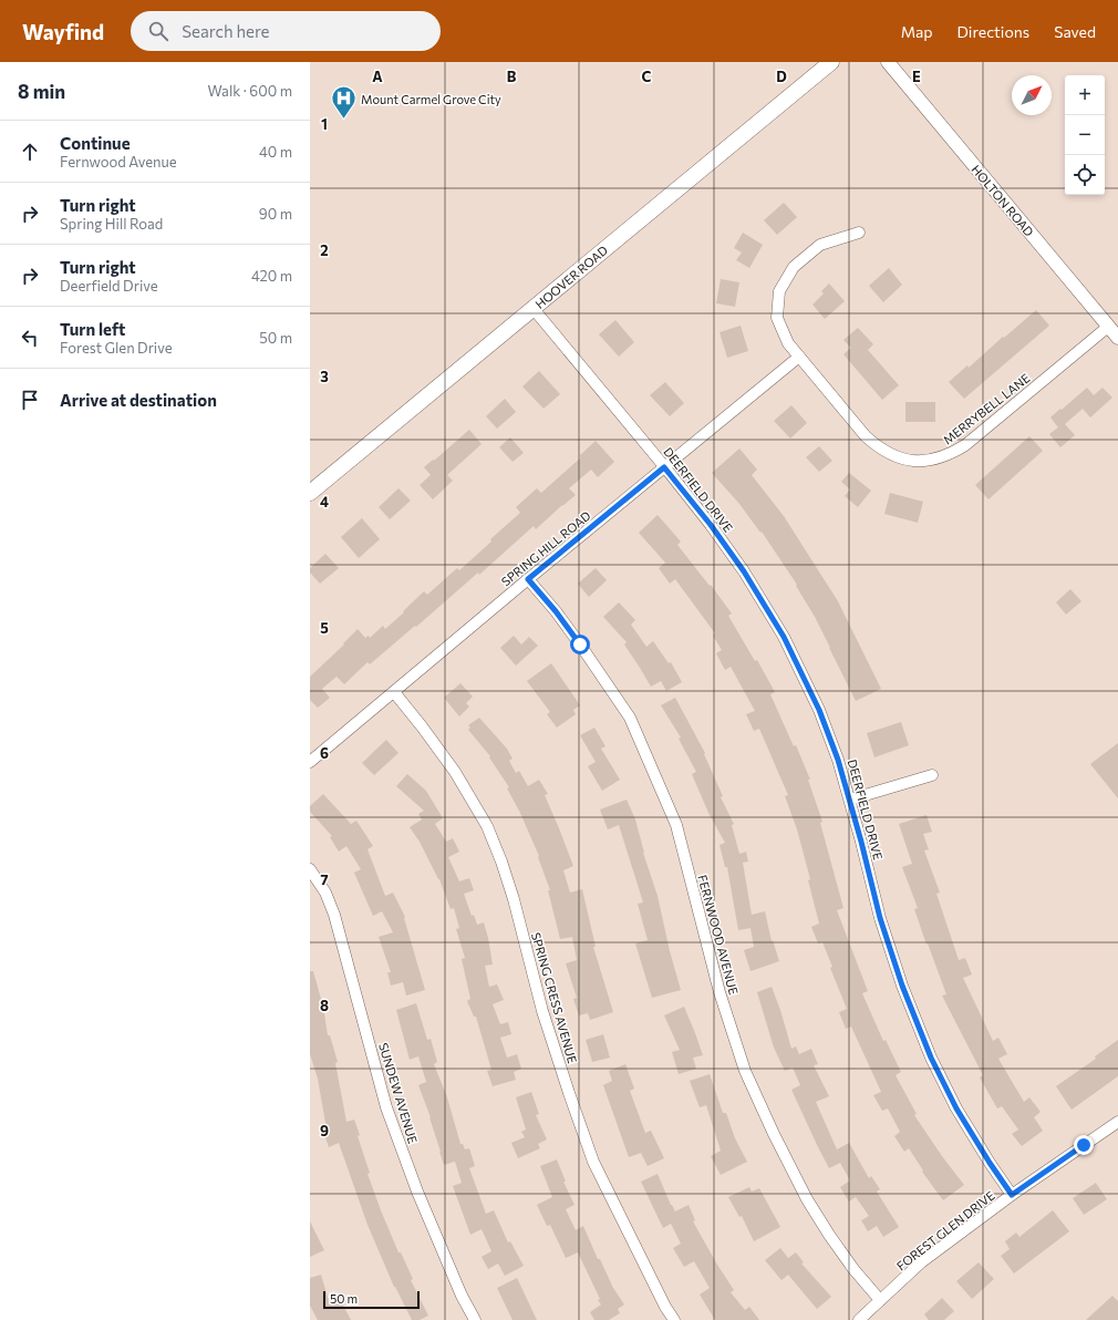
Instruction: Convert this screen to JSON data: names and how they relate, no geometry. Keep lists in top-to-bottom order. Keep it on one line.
{"streets":{"main road":["HOOVER ROAD"],"street":["HOLTON ROAD","MERRYBELL LANE","DEERFIELD DRIVE","SPRING HILL ROAD","FERNWOOD AVENUE","SPRING CRESS AVENUE","SUNDEW AVENUE","FOREST GLEN DRIVE"]},"crossings":[["HOLTON ROAD","MERRYBELL LANE"],["HOOVER ROAD","DEERFIELD DRIVE"],["MERRYBELL LANE","SPRING HILL ROAD"],["DEERFIELD DRIVE","SPRING HILL ROAD"],["DEERFIELD DRIVE","FOREST GLEN DRIVE"],["SPRING HILL ROAD","FERNWOOD AVENUE"],["SPRING HILL ROAD","SPRING CRESS AVENUE"],["FERNWOOD AVENUE","FOREST GLEN DRIVE"]],"places":{"hospital":["Mount Carmel Grove City"]},"scale_bar":"50 m","north":"top right","page":{"header":"Wayfind","search":"Search here","nav":["Map","Directions","Saved"],"heading":["8 min","Walk · 600 m"],"map_buttons":["+","−"],"list":[["Continue","Fernwood Avenue","40 m"],["Turn right","Spring Hill Road","90 m"],["Turn right","Deerfield Drive","420 m"],["Turn left","Forest Glen Drive","50 m"],"Arrive at destination"],"scale":"50 m"},"grid":{"columns":["A","B","C","D","E"],"rows":["1","2","3","4","5","6","7","8","9"]}}
